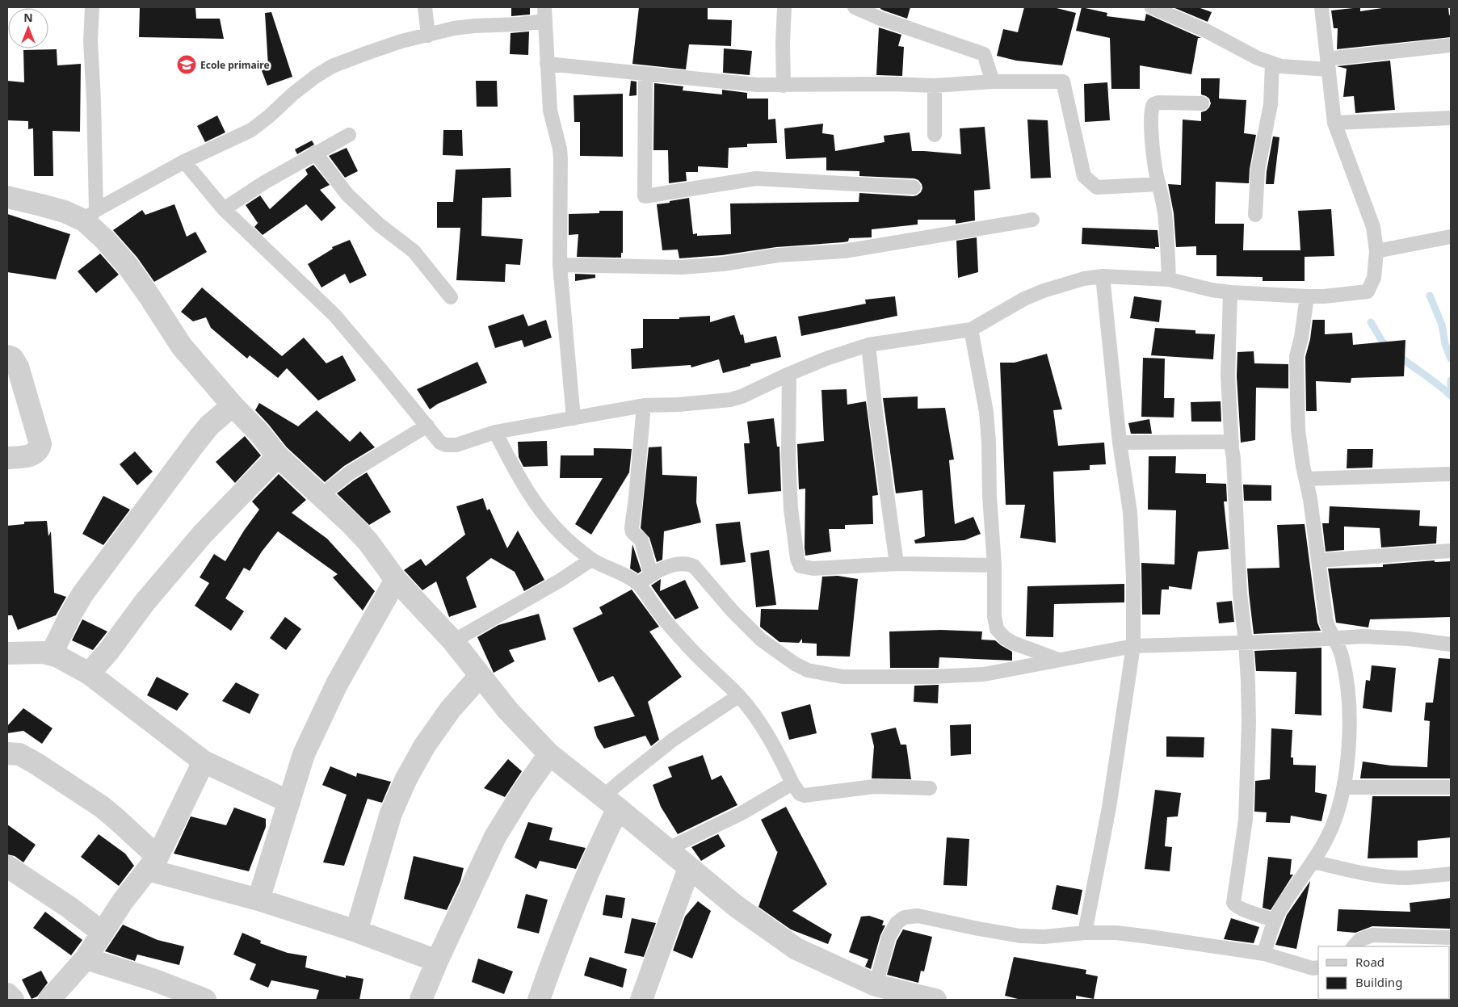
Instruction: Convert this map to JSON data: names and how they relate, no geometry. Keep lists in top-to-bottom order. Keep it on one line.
{"places":{"school or university":["Ecole primaire"]},"legend":["Road","Building"],"north":"top"}
